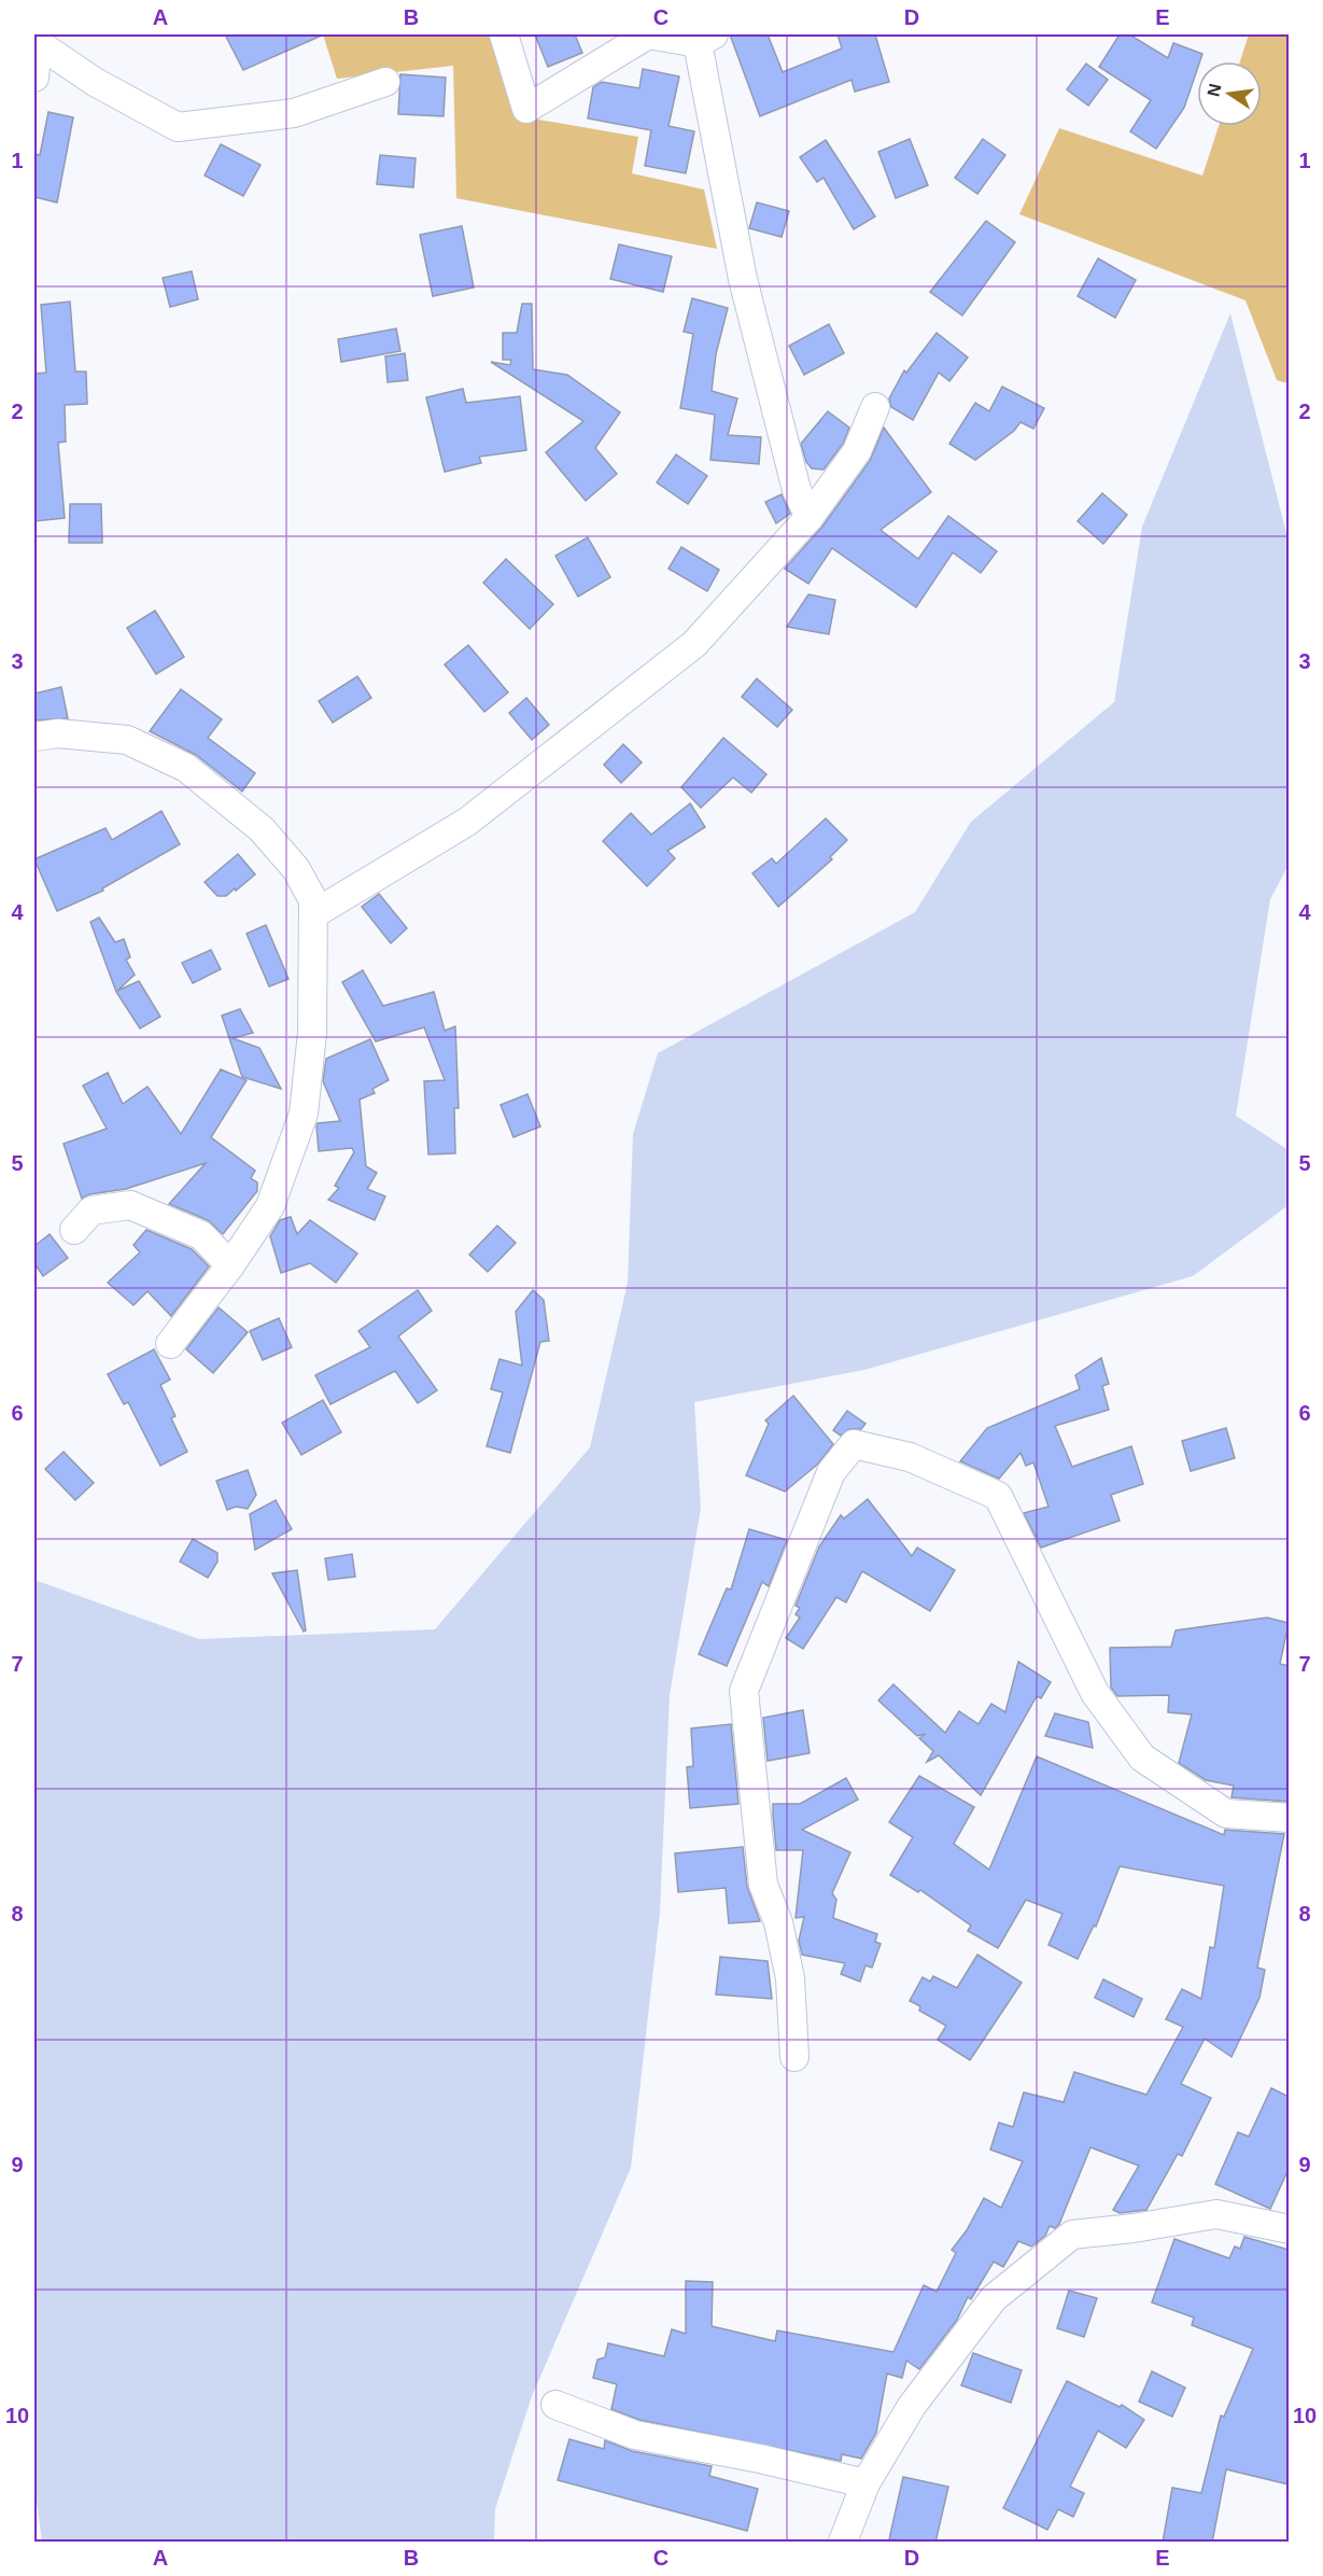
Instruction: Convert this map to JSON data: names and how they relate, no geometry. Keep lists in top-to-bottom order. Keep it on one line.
{"north":"left","grid":{"columns":["A","B","C","D","E"],"rows":["1","2","3","4","5","6","7","8","9","10"]}}
